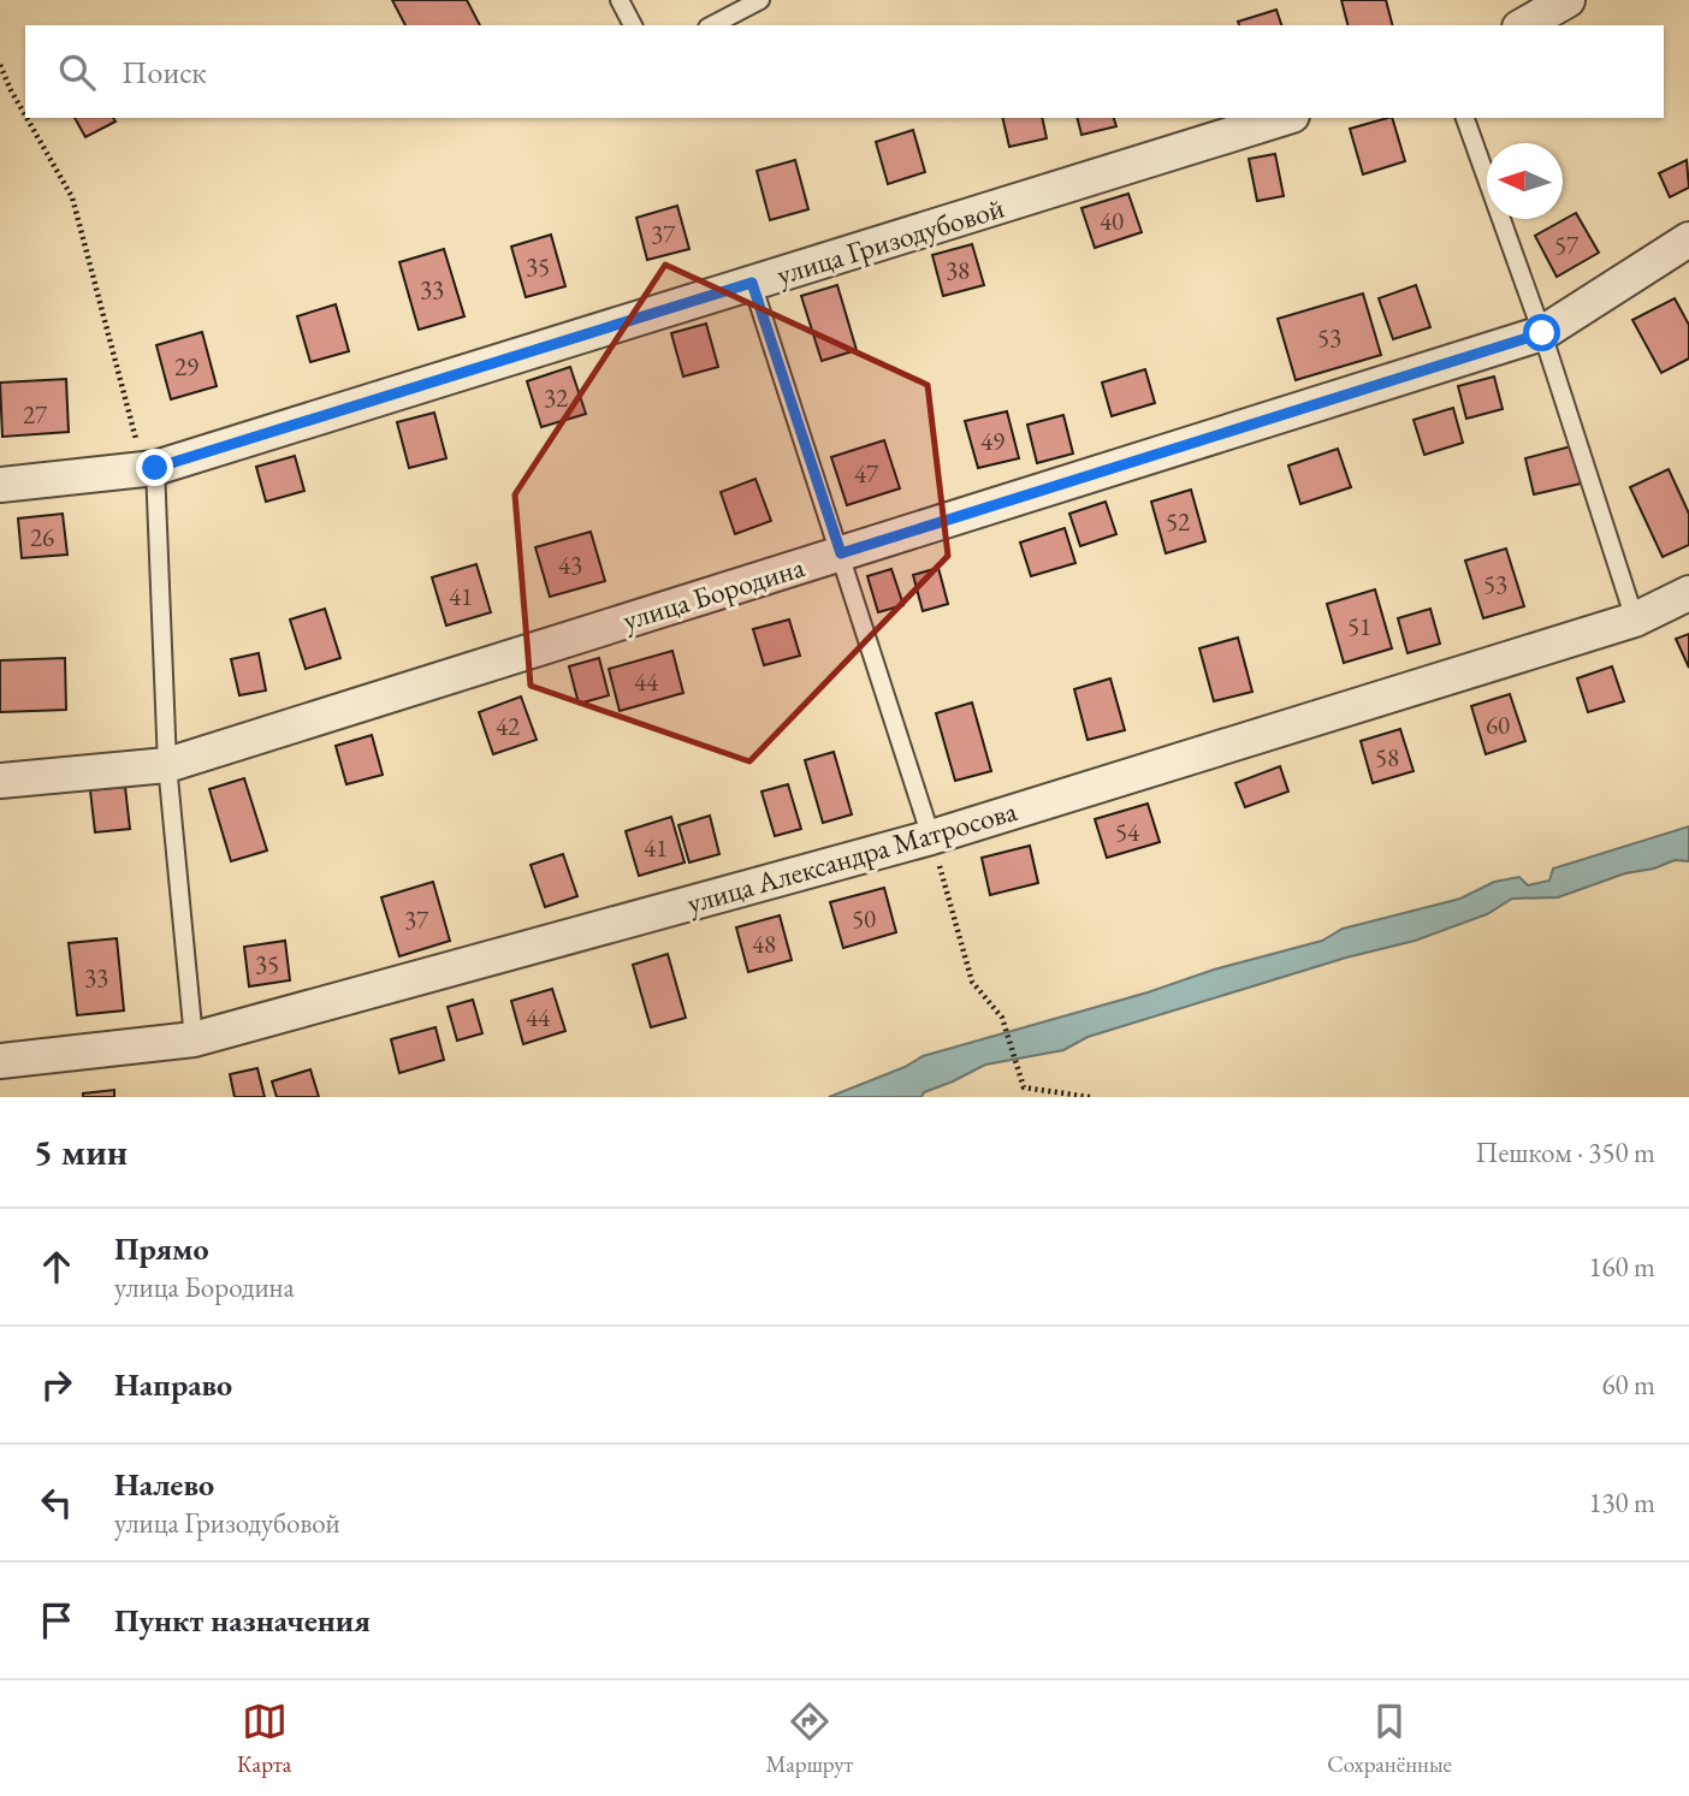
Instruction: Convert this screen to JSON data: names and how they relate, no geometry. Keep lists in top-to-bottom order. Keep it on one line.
{"streets":{"street":["улица Гризодубовой","улица Бородина","улица Александра Матросова"]},"house_numbers":["40","37","57","35","38","33","53","29","32","27","49","47","52","26","43","53","41","51","44","60","42","58","54","41","50","37","48","35","33","44"],"north":"left","page":{"search":"Поиск","heading":["5 мин","Пешком · 350 m"],"list":[["Прямо","улица Бородина","160 m"],["Направо","60 m"],["Налево","улица Гризодубовой","130 m"],"Пункт назначения"],"nav":["Карта","Маршрут","Сохранённые"]}}
